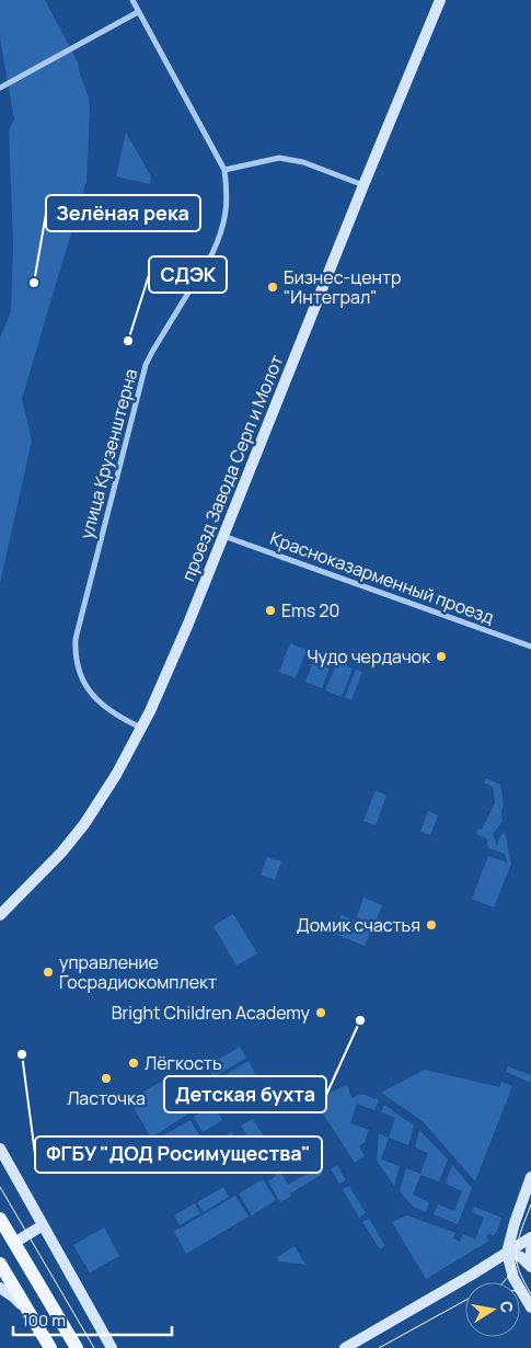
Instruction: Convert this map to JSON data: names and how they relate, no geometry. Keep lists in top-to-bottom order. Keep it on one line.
{"streets":{"street":["улица Крузенштерна","проезд Завода Серп и Молот","Красноказарменный проезд"]},"crossings":[["улица Крузенштерна","проезд Завода Серп и Молот"],["проезд Завода Серп и Молот","Красноказарменный проезд"]],"places":["Зелёная река","Бизнес-центр \"Интеграл\"","СДЭК","Ems 20","Чудо чердачок","Домик счастья","управление Госрадиокомплект","Bright Children Academy","Детская бухта","ФГБУ \"ДОД Росимущества\"","Лёгкость","Ласточка"],"scale_bar":"100 m","north":"right"}
